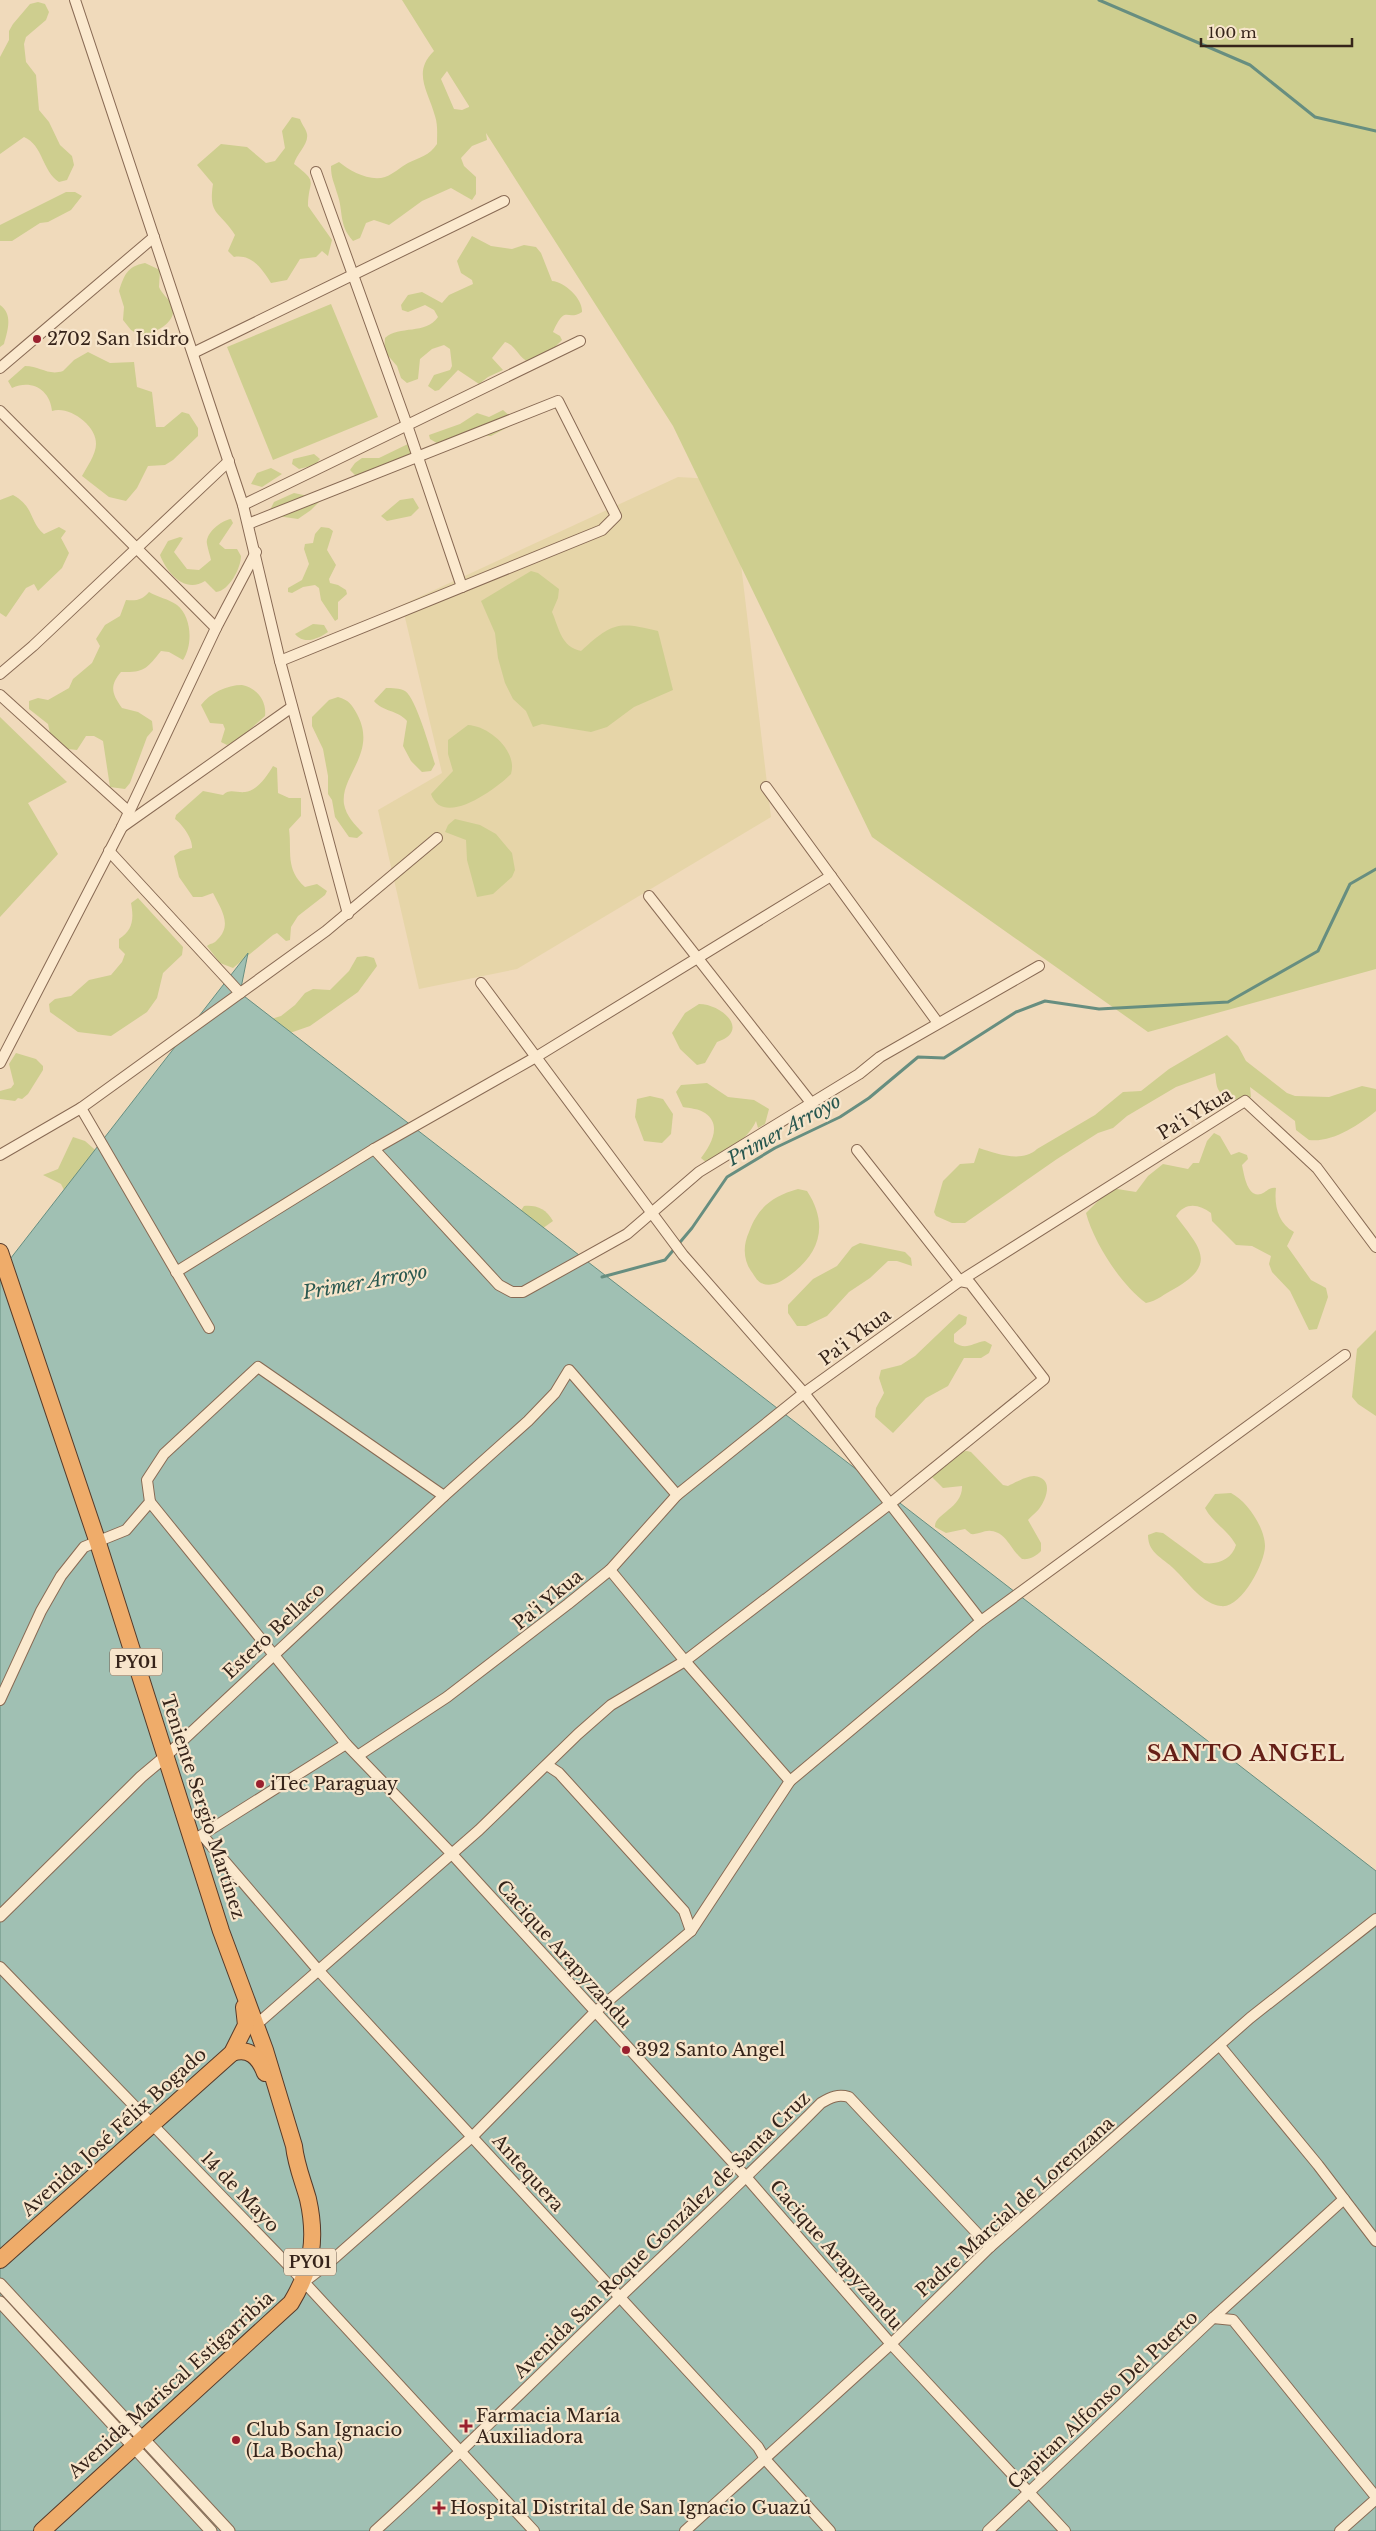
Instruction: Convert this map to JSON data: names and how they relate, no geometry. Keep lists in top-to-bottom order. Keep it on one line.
{"streets":{"highway":["PY01","Teniente Sergio Martínez","Avenida José Félix Bogado","Avenida Mariscal Estigarribia"],"street":["Pa'i Ykua","Estero Bellaco","Cacique Arapyzandu","Antequera","14 de Mayo","Padre Marcial de Lorenzana","Avenida San Roque González de Santa Cruz","Capitan Alfonso Del Puerto"]},"crossings":[["Pa'i Ykua","Estero Bellaco"],["Pa'i Ykua","Cacique Arapyzandu"],["Estero Bellaco","Teniente Sergio Martínez"],["Estero Bellaco","Cacique Arapyzandu"],["Teniente Sergio Martínez","Antequera"],["Teniente Sergio Martínez","Avenida Mariscal Estigarribia"],["Cacique Arapyzandu","Padre Marcial de Lorenzana"],["Cacique Arapyzandu","Avenida San Roque González de Santa Cruz"],["Cacique Arapyzandu","Capitan Alfonso Del Puerto"],["Avenida José Félix Bogado","14 de Mayo"],["Antequera","Padre Marcial de Lorenzana"],["Antequera","Avenida San Roque González de Santa Cruz"],["14 de Mayo","Avenida San Roque González de Santa Cruz"],["14 de Mayo","Avenida Mariscal Estigarribia"],["Padre Marcial de Lorenzana","Avenida San Roque González de Santa Cruz"]],"districts":["SANTO ANGEL"],"water":["Primer Arroyo"],"places":{"other":["2702 San Isidro","iTec Paraguay","392 Santo Angel","Club San Ignacio (La Bocha)"],"health":["Farmacia María Auxiliadora","Hospital Distrital de San Ignacio Guazú"]},"scale_bar":"100 m"}
